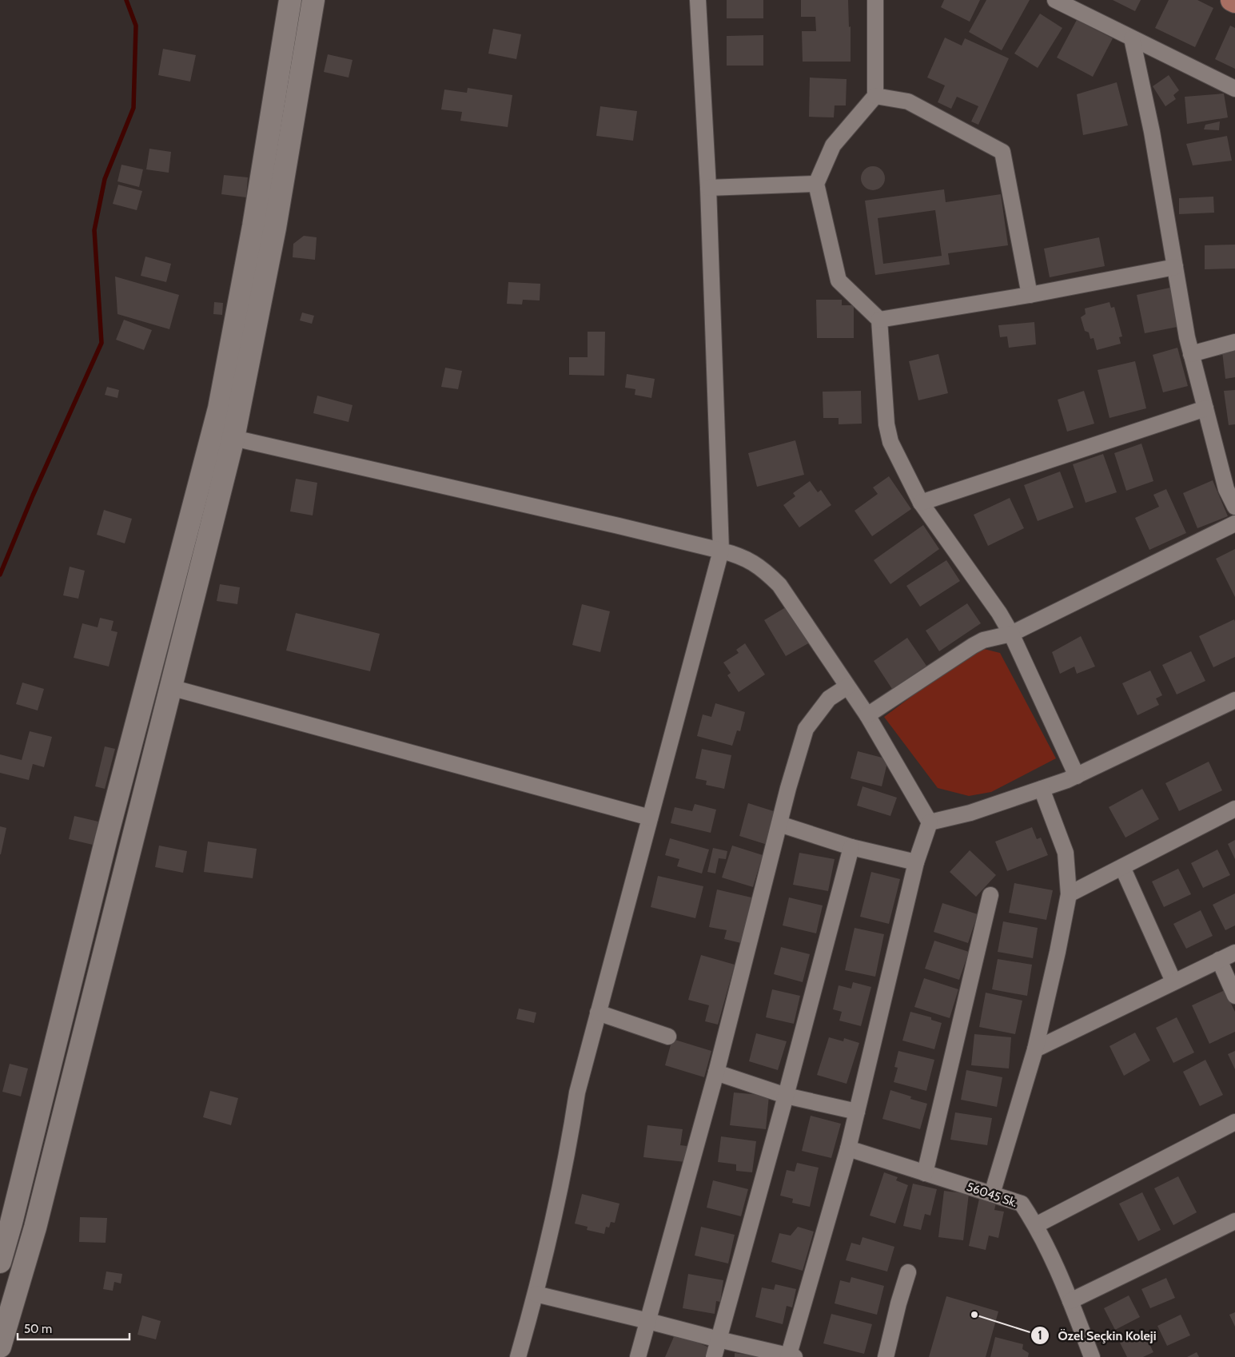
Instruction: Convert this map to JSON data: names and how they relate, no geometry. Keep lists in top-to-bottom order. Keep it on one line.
{"streets":{"street":["56045 Sk."]},"places":["Özel Seçkin Koleji"],"scale_bar":"50 m"}
